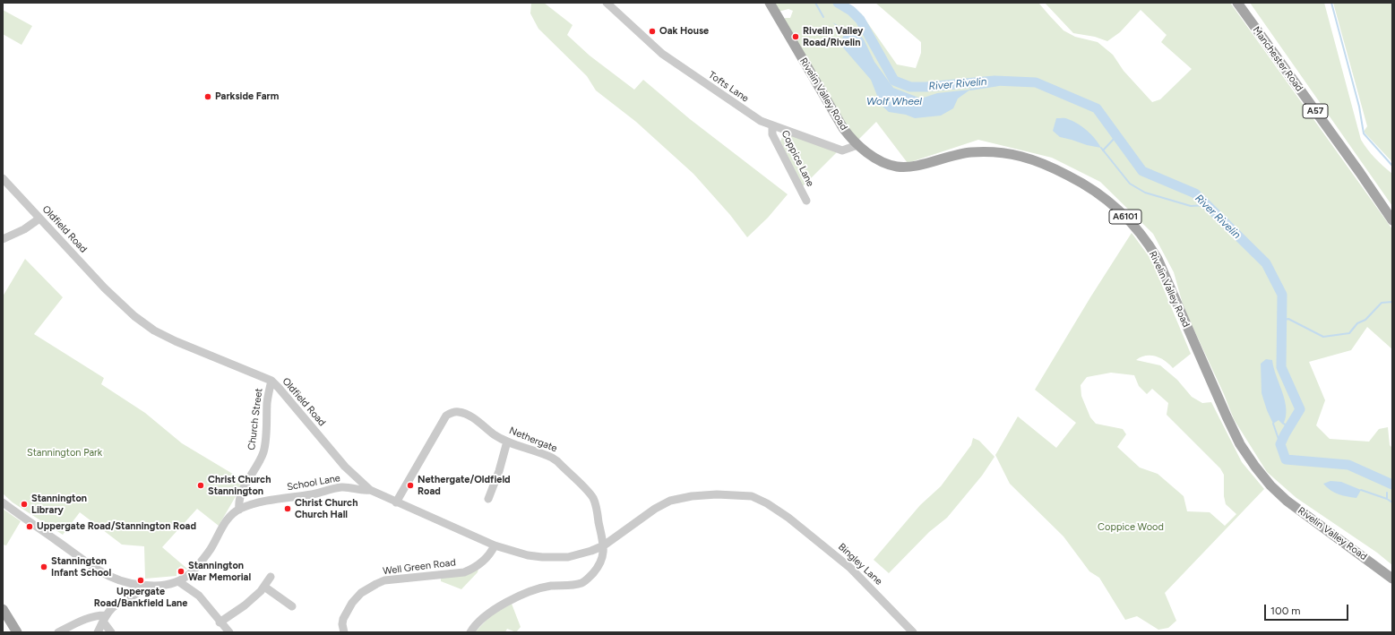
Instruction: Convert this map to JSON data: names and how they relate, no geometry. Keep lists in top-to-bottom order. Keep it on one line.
{"streets":{"main road":["Manchester Road","Rivelin Valley Road","A57","A6101"],"street":["Tofts Lane","Coppice Lane","Oldfield Road","Church Street","Nethergate","School Lane","Bingley Lane","Well Green Road"]},"crossings":[["Tofts Lane","Rivelin Valley Road"],["Tofts Lane","Coppice Lane"],["Oldfield Road","Church Street"],["Oldfield Road","Nethergate"],["Oldfield Road","School Lane"],["Oldfield Road","Bingley Lane"],["Oldfield Road","Well Green Road"],["Church Street","School Lane"],["Nethergate","Bingley Lane"]],"water":["River Rivelin","Wolf Wheel"],"parks":["Stannington Park","Coppice Wood"],"places":["Oak House","Rivelin Valley Road/Rivelin","Parkside Farm","Christ Church Stannington","Nethergate/Oldfield Road","Stannington Library","Christ Church Church Hall","Uppergate Road/Stannington Road","Stannington Infant School","Stannington War Memorial","Uppergate Road/Bankfield Lane"],"scale_bar":"100 m"}
